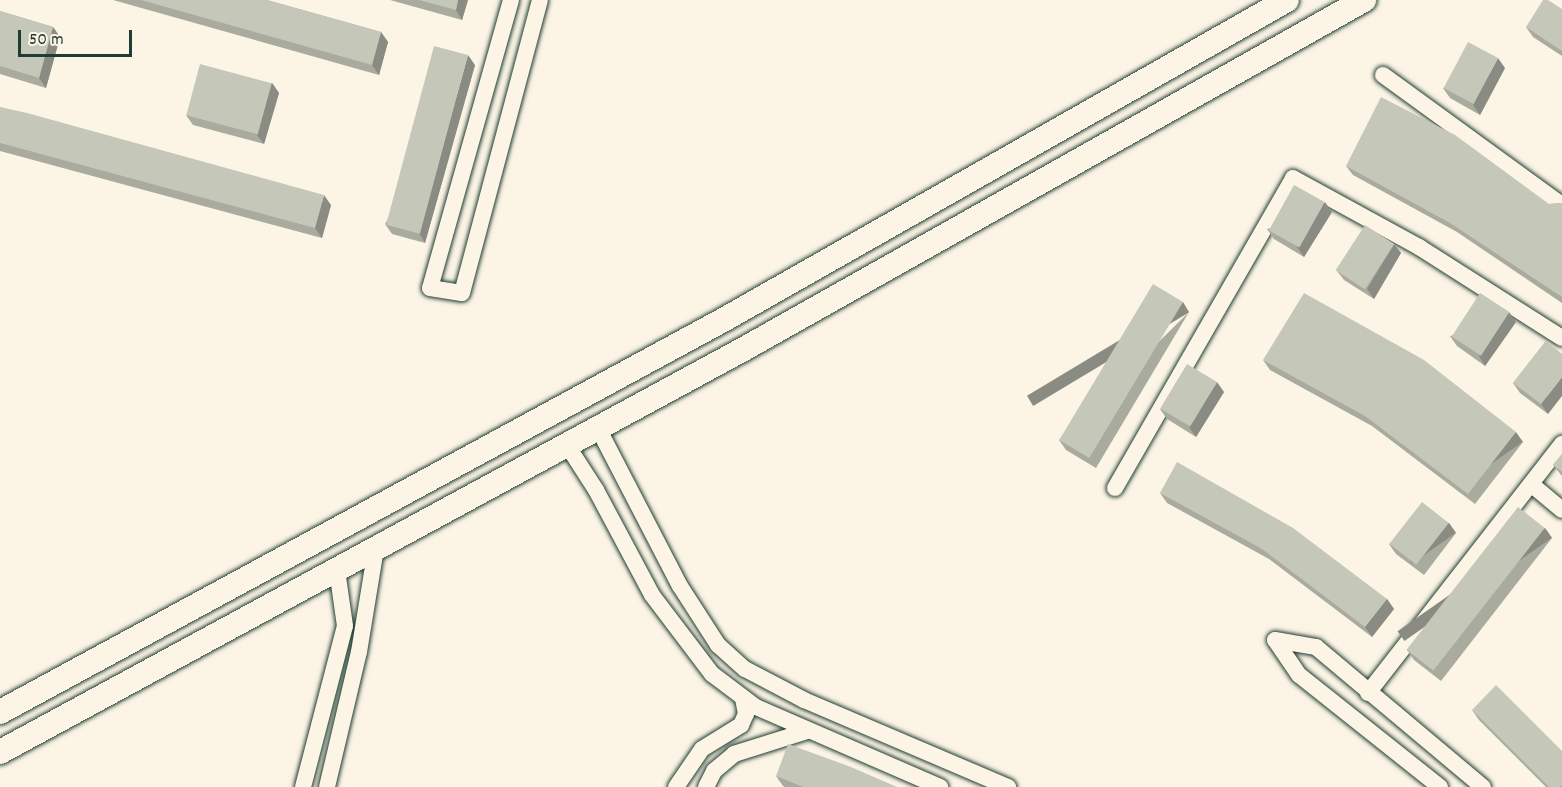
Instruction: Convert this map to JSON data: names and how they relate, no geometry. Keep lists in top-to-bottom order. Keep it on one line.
{"scale_bar":"50 m"}
